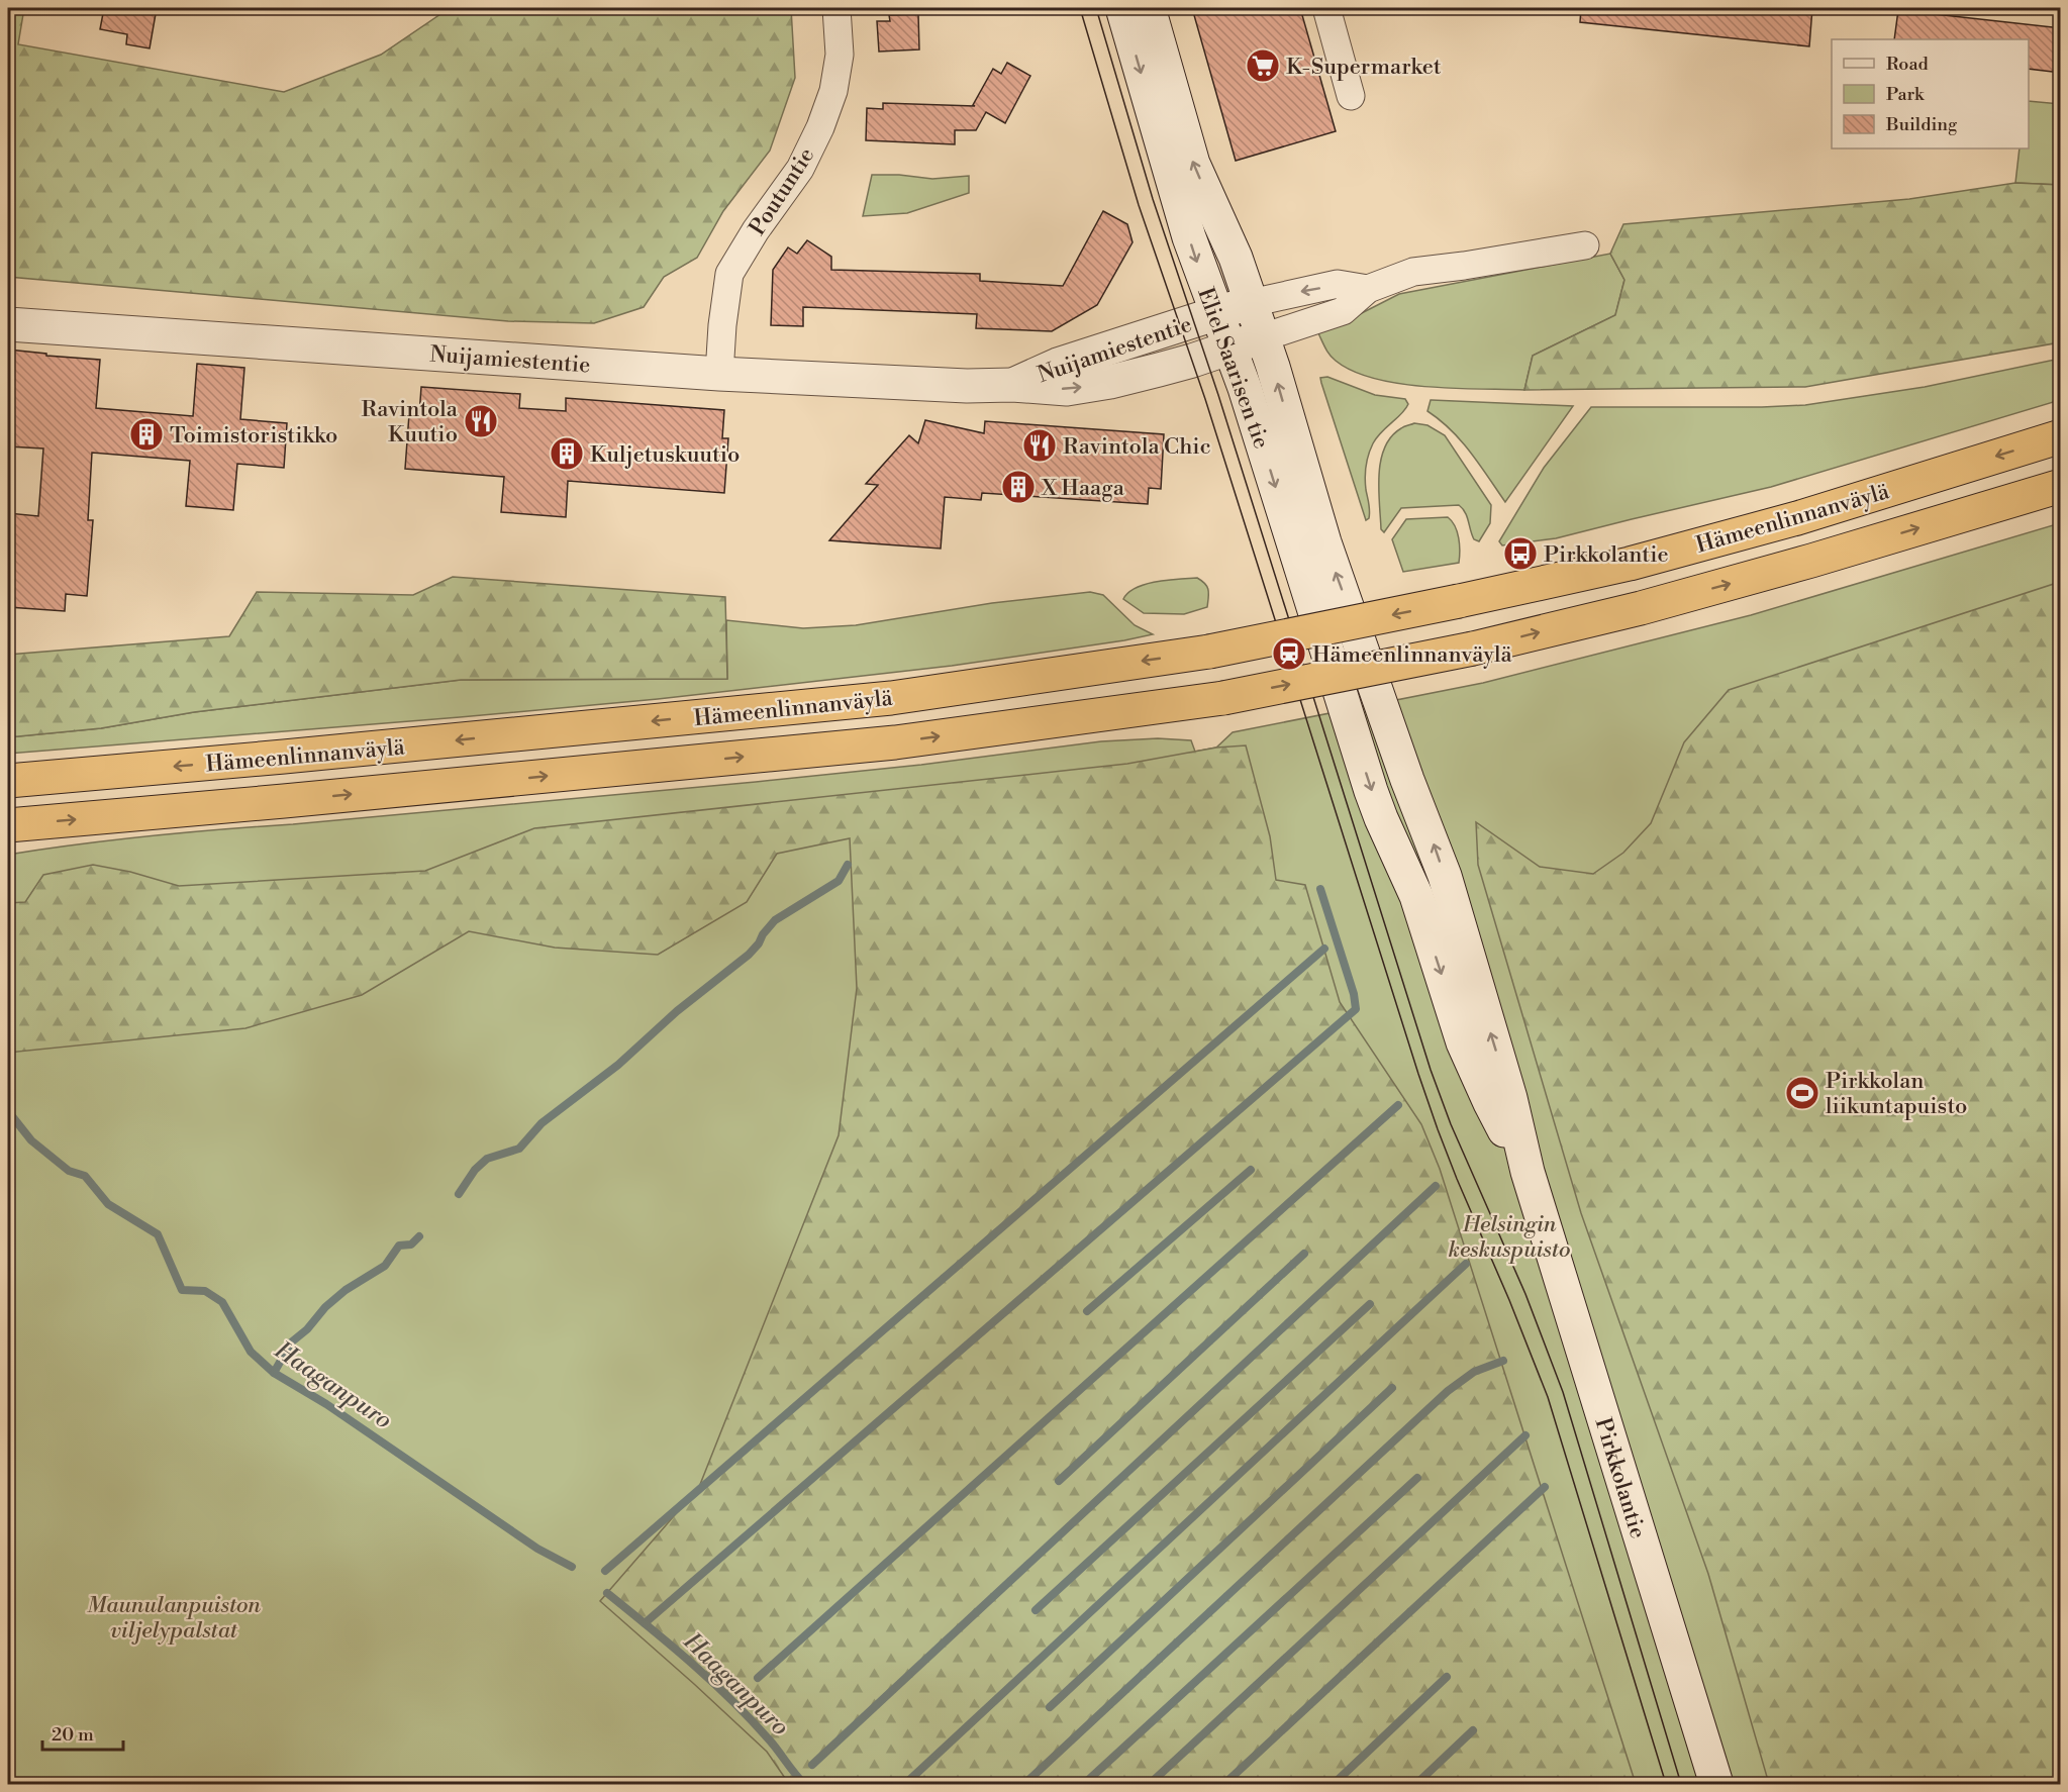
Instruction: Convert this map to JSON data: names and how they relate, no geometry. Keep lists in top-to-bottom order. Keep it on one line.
{"streets":{"highway":["Hämeenlinnanväylä"],"main road":["Nuijamiestentie","Eliel Saarisen tie","Pirkkolantie"],"street":["Poutuntie"]},"crossings":[["Poutuntie","Nuijamiestentie"],["Nuijamiestentie","Eliel Saarisen tie"],["Eliel Saarisen tie","Pirkkolantie"]],"water":["Haaganpuro"],"parks":["Helsingin keskuspuisto","Maunulanpuiston viljelypalstat"],"places":{"supermarket":["K-Supermarket"],"restaurant":["Ravintola Kuutio","Ravintola Chic"],"building":["Toimistoristikko","Kuljetuskuutio","X Haaga"],"bus stop":["Pirkkolantie"],"station":["Hämeenlinnanväylä"],"sports":["Pirkkolan liikuntapuisto"]},"legend":["Road","Park","Building"],"scale_bar":"20 m"}
